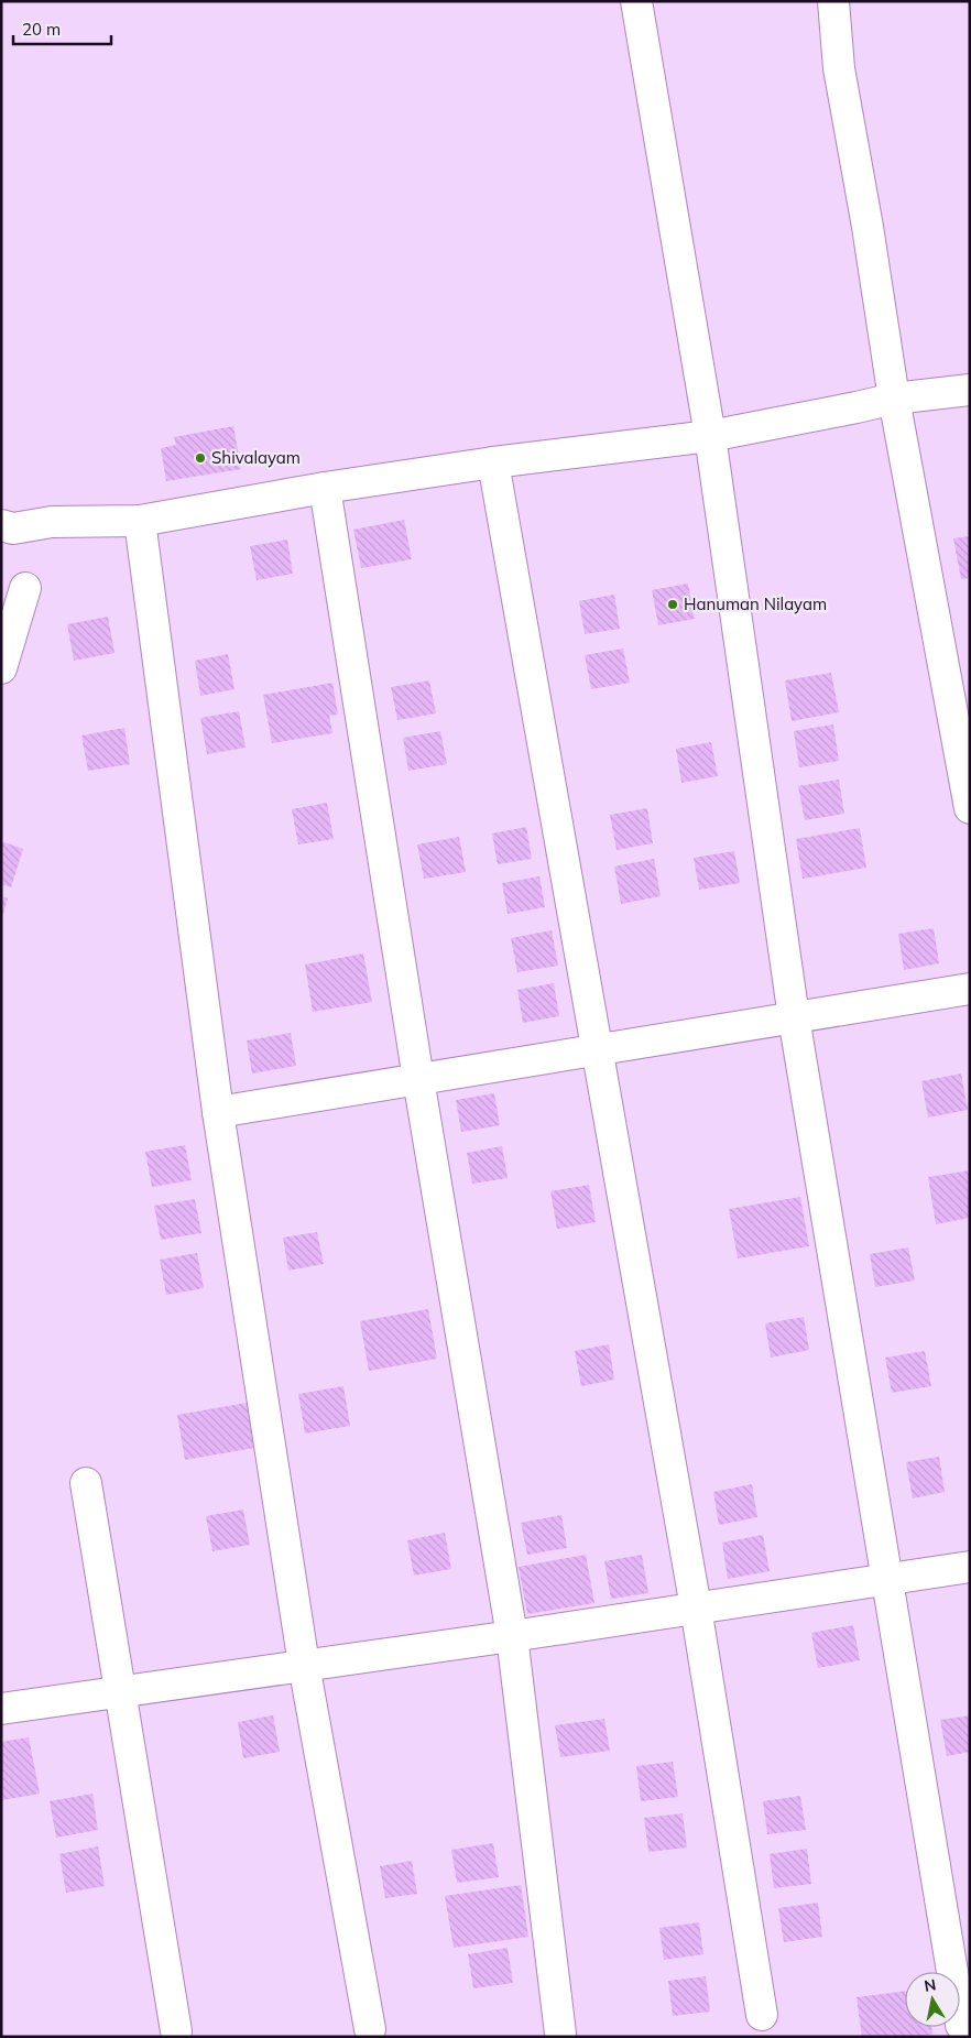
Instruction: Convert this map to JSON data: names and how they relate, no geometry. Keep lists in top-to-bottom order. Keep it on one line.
{"places":["Shivalayam","Hanuman Nilayam"],"scale_bar":"20 m","north":"top"}
